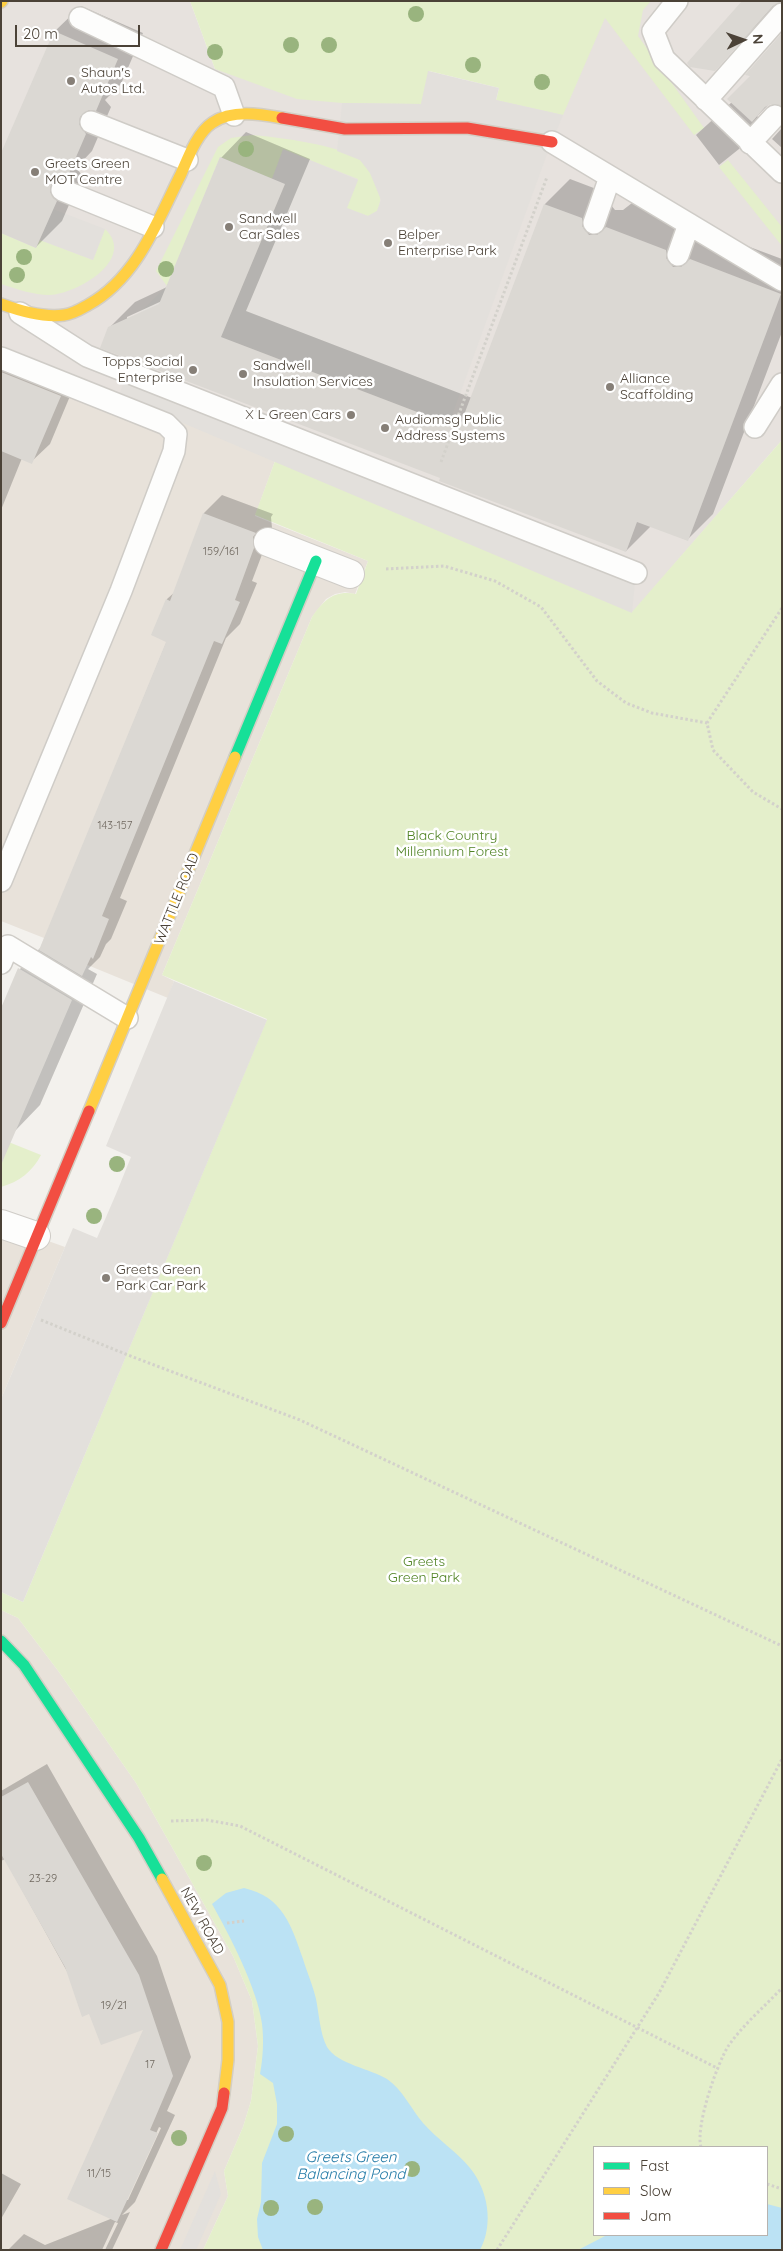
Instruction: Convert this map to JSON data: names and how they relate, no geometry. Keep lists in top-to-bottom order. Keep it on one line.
{"streets":{"street":["WATTLE ROAD","NEW ROAD"]},"water":["Greets Green Balancing Pond"],"parks":["Black Country Millennium Forest","Greets Green Park"],"places":["Shaun's Autos Ltd.","Greets Green MOT Centre","Sandwell Car Sales","Belper Enterprise Park","Topps Social Enterprise","Sandwell Insulation Services","Alliance Scaffolding","X L Green Cars","Audiomsg Public Address Systems","Greets Green Park Car Park"],"house_numbers":["159/161","143-157","23-29","19/21","17","11/15"],"legend":["Fast","Slow","Jam"],"scale_bar":"20 m","north":"right"}
